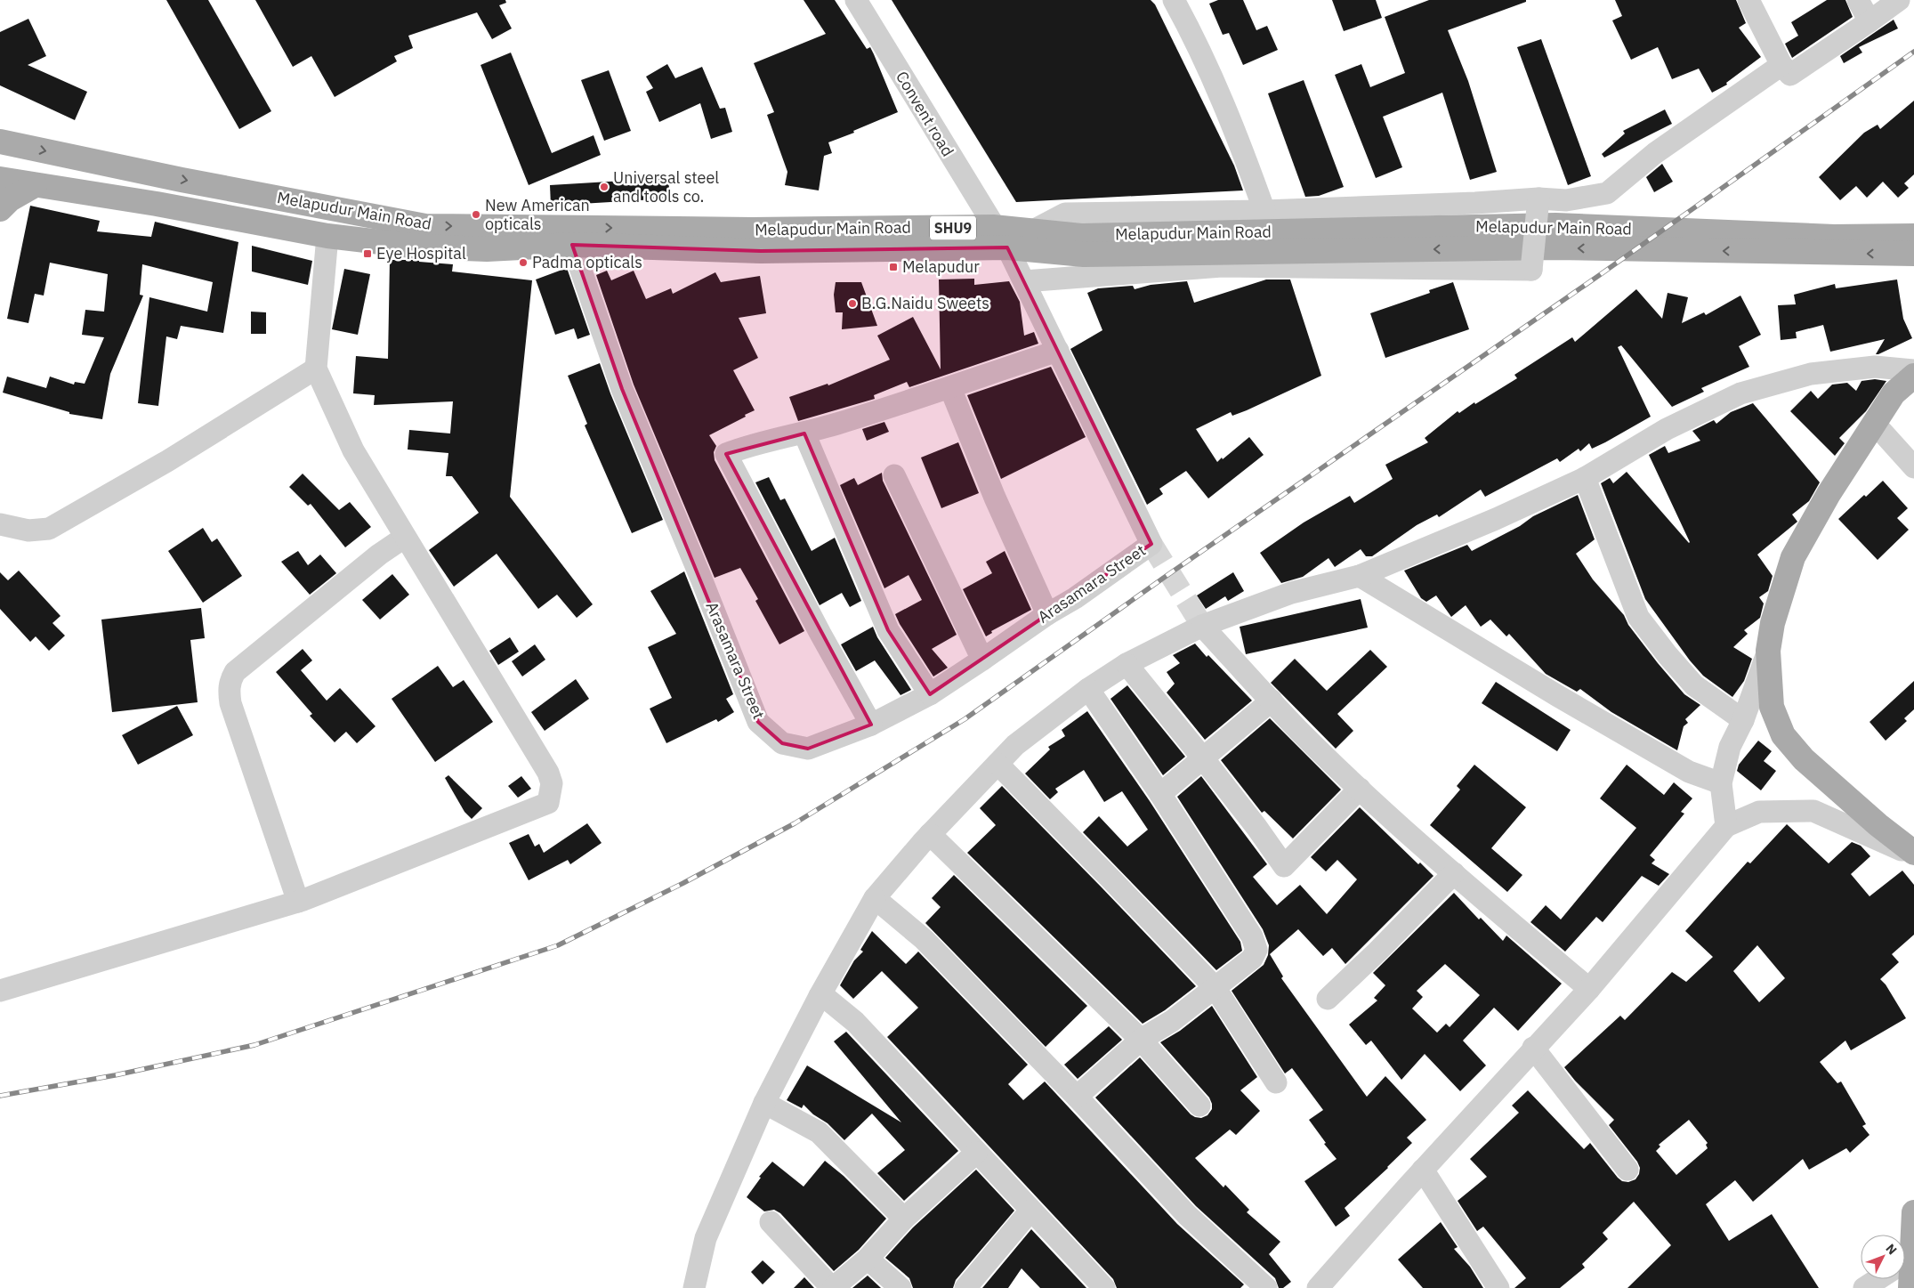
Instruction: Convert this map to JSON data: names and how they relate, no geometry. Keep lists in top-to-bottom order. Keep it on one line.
{"streets":{"main road":["Melapudur Main Road","SHU9"],"street":["Convent road","Arasamara Street"]},"crossings":[["Convent road","Melapudur Main Road"],["Convent road","Arasamara Street"],["Melapudur Main Road","Arasamara Street"]],"places":{"other":["Universal steel and tools co.","New American opticals","Padma opticals","B.G.Naidu Sweets"],"transit":["Eye Hospital","Melapudur"]},"north":"top right"}
